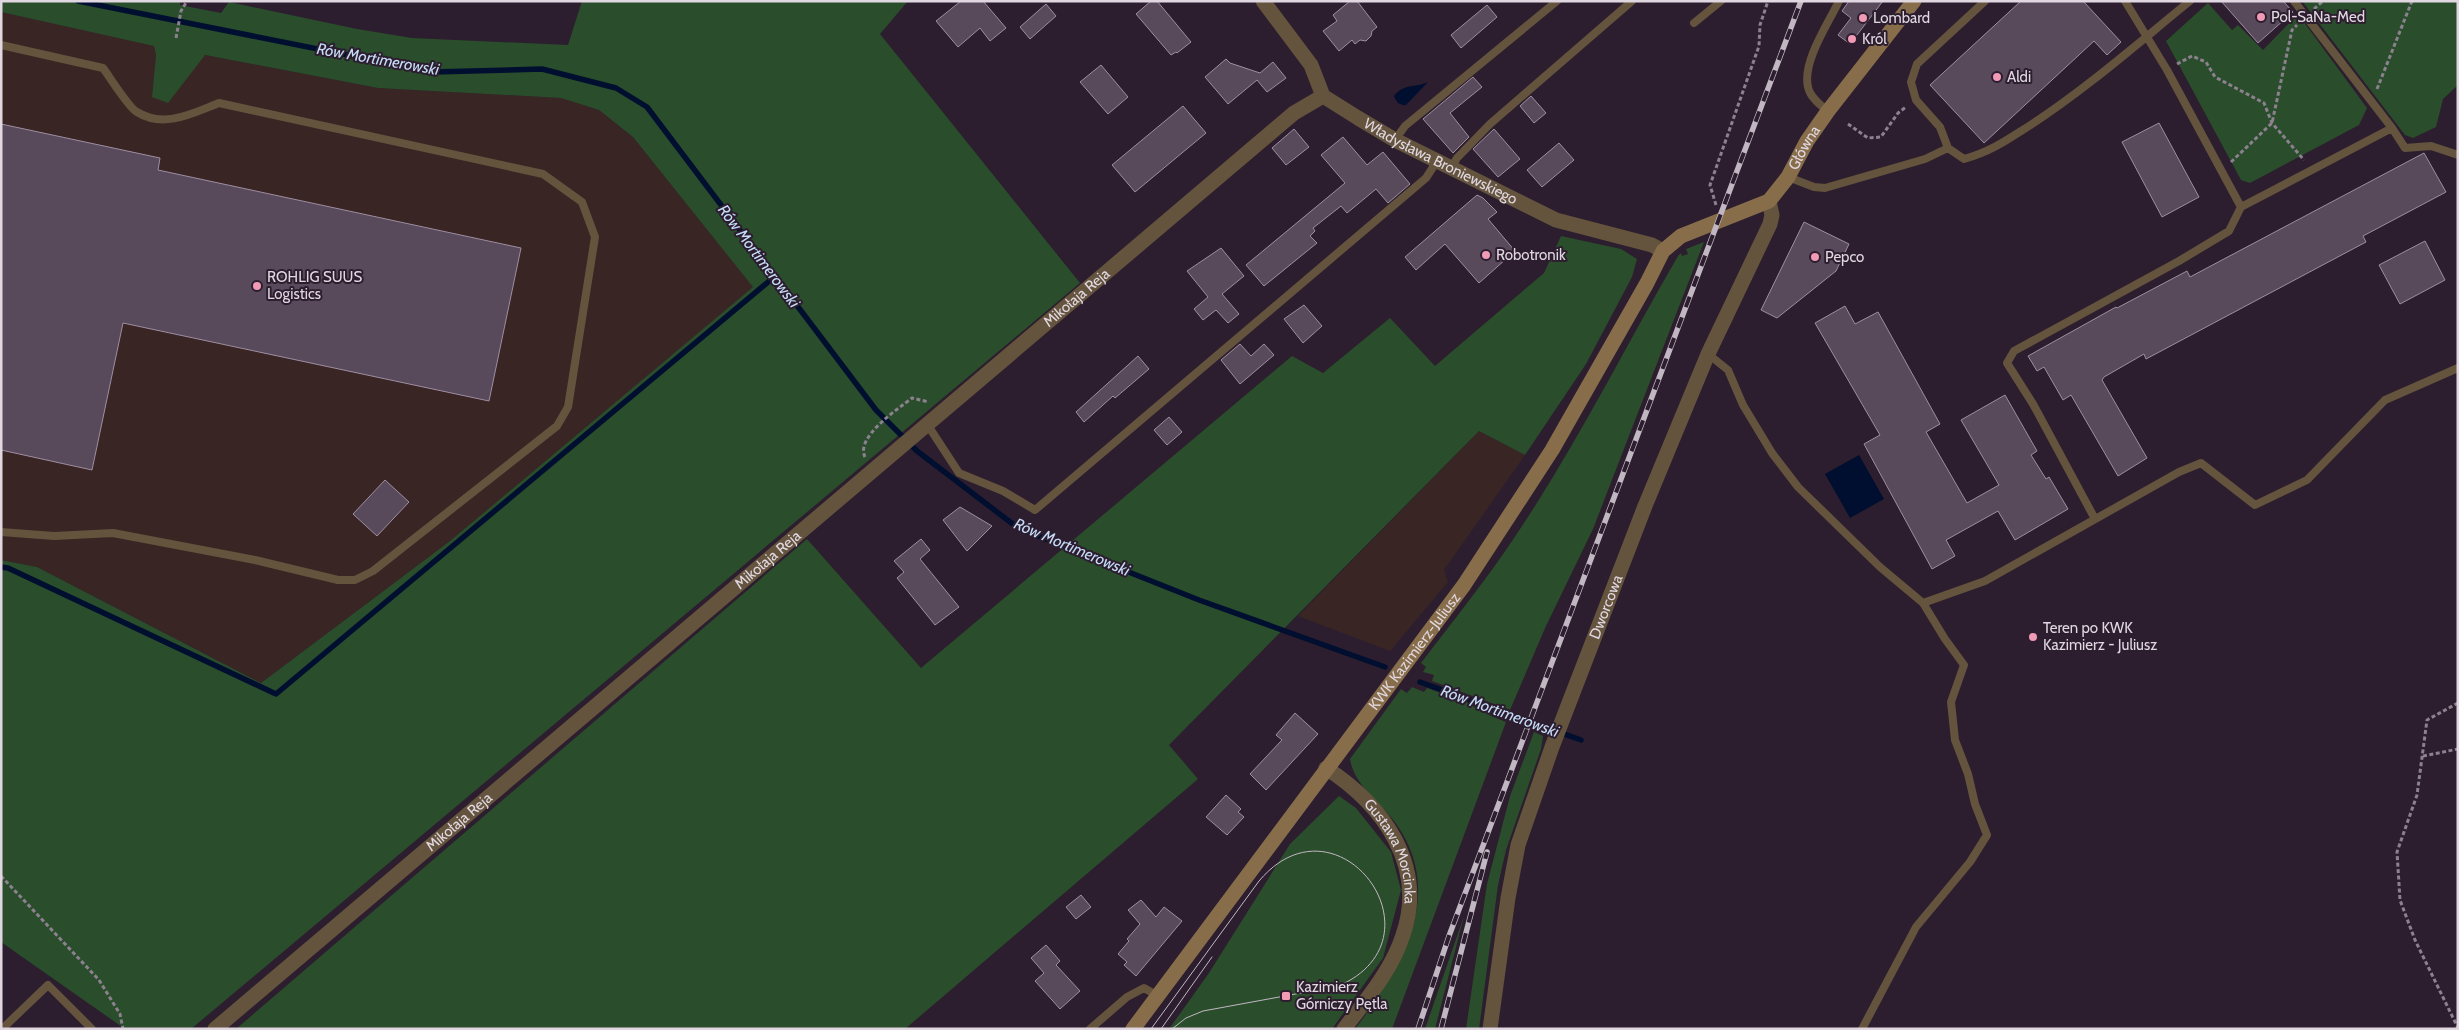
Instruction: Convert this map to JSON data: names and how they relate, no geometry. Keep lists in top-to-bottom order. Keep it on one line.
{"streets":{"street":["Główna","Władysława Broniewskiego","Mikołaja Reja","Dworcowa","KWK Kazimierz-Juliusz","Gustawa Morcinka"]},"crossings":[["Główna","Dworcowa"],["Władysława Broniewskiego","Mikołaja Reja"],["Władysława Broniewskiego","KWK Kazimierz-Juliusz"],["KWK Kazimierz-Juliusz","Gustawa Morcinka"]],"water":["Rów Mortimerowski"],"places":{"other":["Pol-SaNa-Med","Lombard","Król","Aldi","Robotronik","Pepco","ROHLIG SUUS Logistics","Teren po KWK Kazimierz - Juliusz"],"transit":["Kazimierz Górniczy Pętla"]}}
